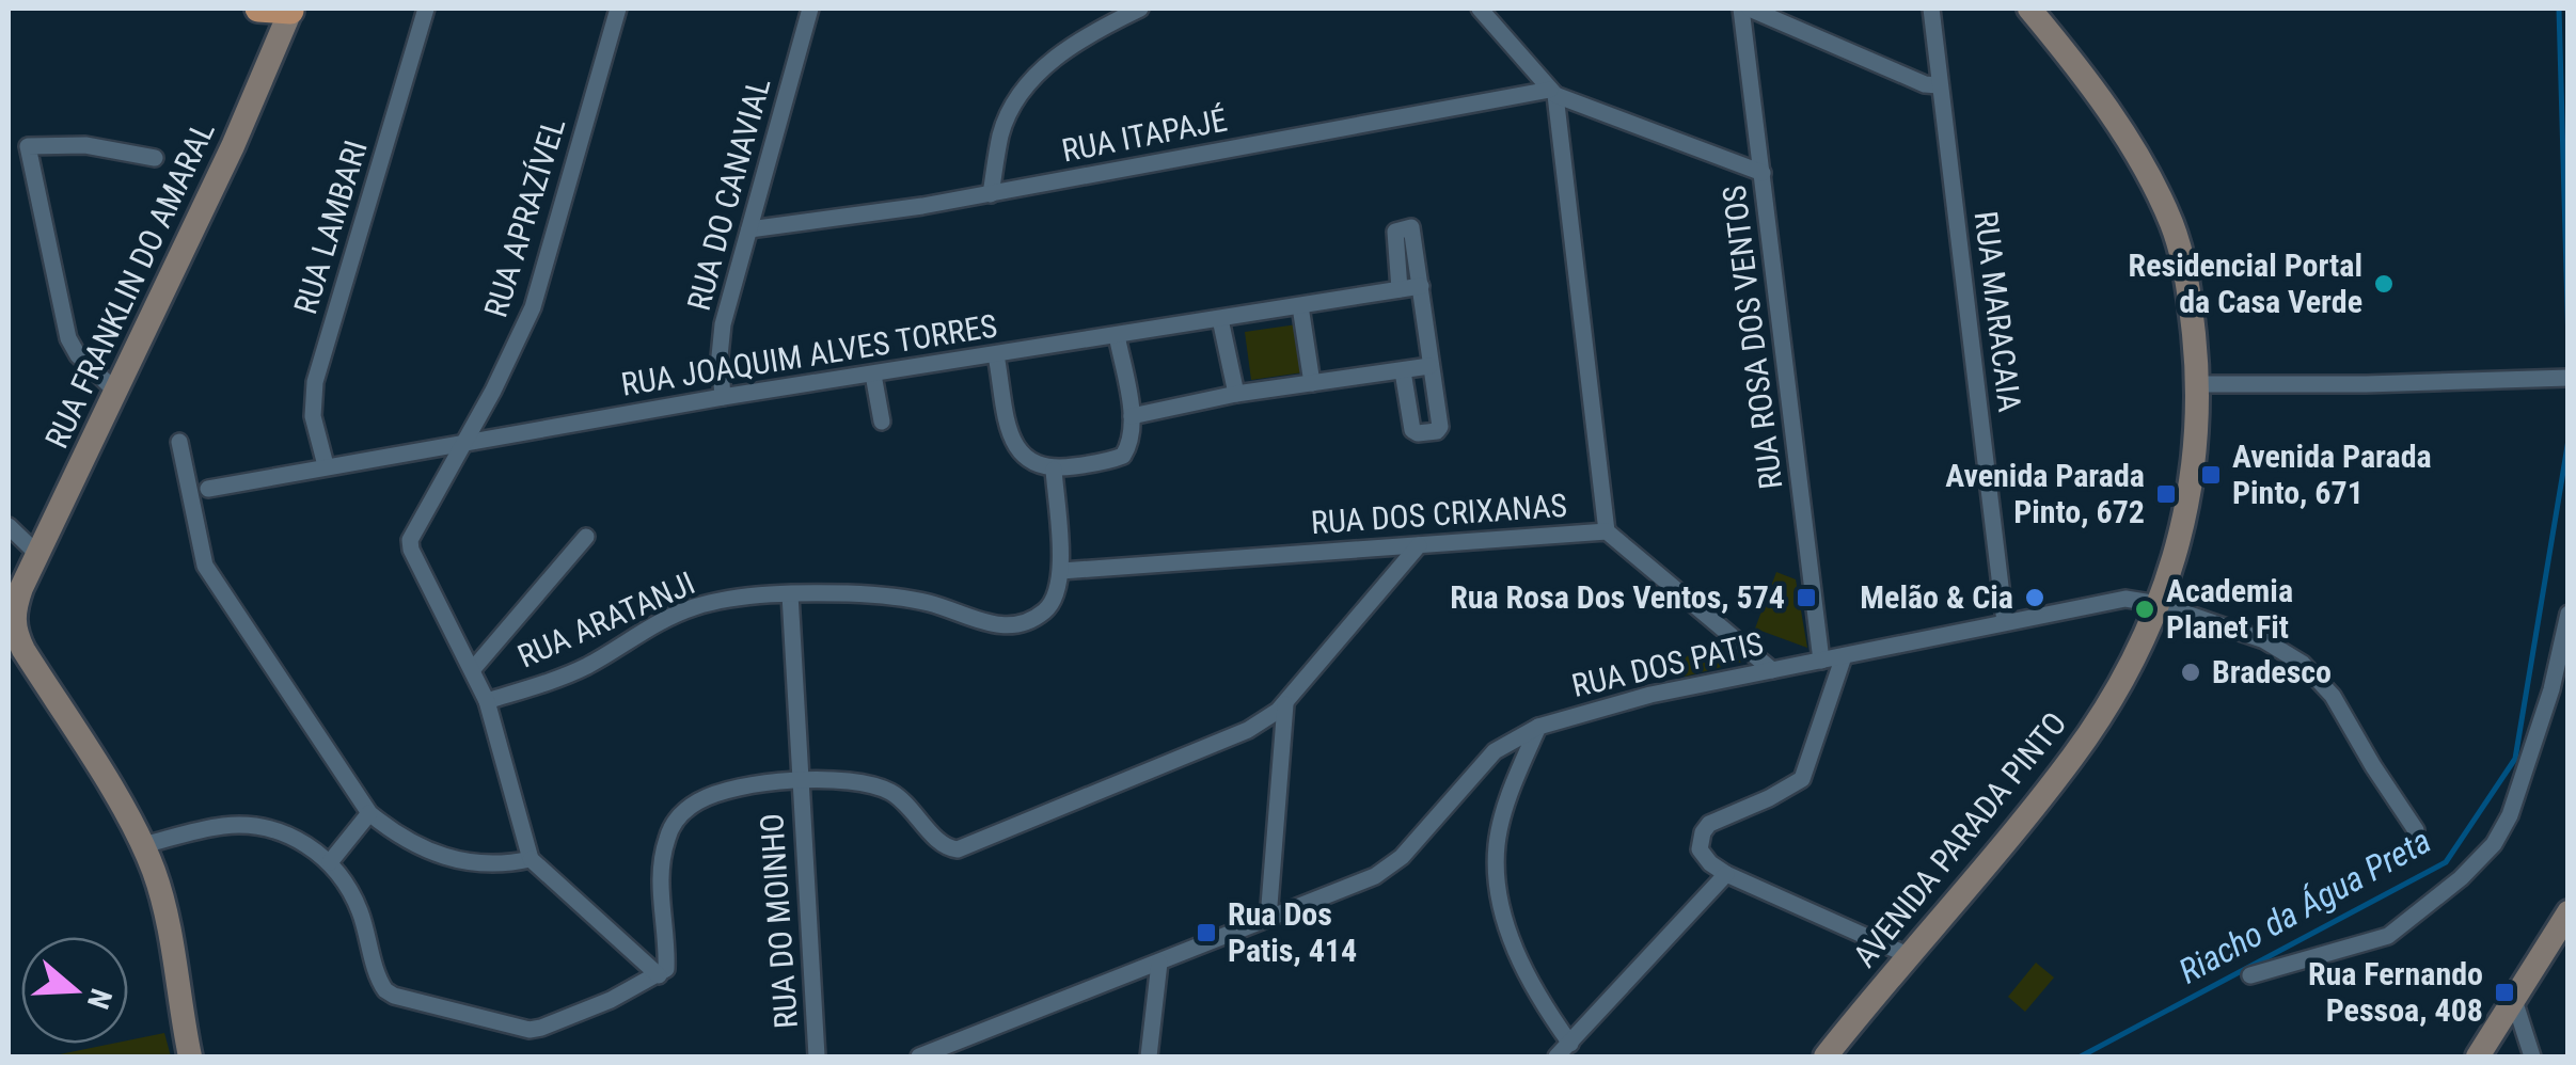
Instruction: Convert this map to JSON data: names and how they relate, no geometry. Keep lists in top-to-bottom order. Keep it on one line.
{"streets":{"street":["RUA ITAPAJÉ","RUA DO CANAVIAL","RUA APRAZÍVEL","RUA LAMBARI","RUA FRANKLIN DO AMARAL","RUA MARACAIA","RUA ROSA DOS VENTOS","RUA JOAQUIM ALVES TORRES","RUA DOS CRIXANAS","RUA ARATANJI","RUA DOS PATIS","AVENIDA PARADA PINTO","RUA DO MOINHO"]},"crossings":[["RUA ITAPAJÉ","RUA DO CANAVIAL"],["RUA DO CANAVIAL","RUA JOAQUIM ALVES TORRES"],["RUA APRAZÍVEL","RUA JOAQUIM ALVES TORRES"],["RUA APRAZÍVEL","RUA ARATANJI"],["RUA LAMBARI","RUA JOAQUIM ALVES TORRES"],["RUA MARACAIA","RUA DOS PATIS"],["RUA ROSA DOS VENTOS","RUA DOS PATIS"],["RUA DOS CRIXANAS","RUA ARATANJI"],["RUA DOS CRIXANAS","RUA DOS PATIS"],["RUA ARATANJI","RUA DO MOINHO"],["RUA DOS PATIS","AVENIDA PARADA PINTO"]],"water":["Riacho da Água Preta"],"places":{"other":["Residencial Portal da Casa Verde","Melão & Cia","Academia Planet Fit","Bradesco"],"transit":["Avenida Parada Pinto, 671","Avenida Parada Pinto, 672","Rua Rosa Dos Ventos, 574","Rua Dos Patis, 414","Rua Fernando Pessoa, 408"]},"north":"right"}
